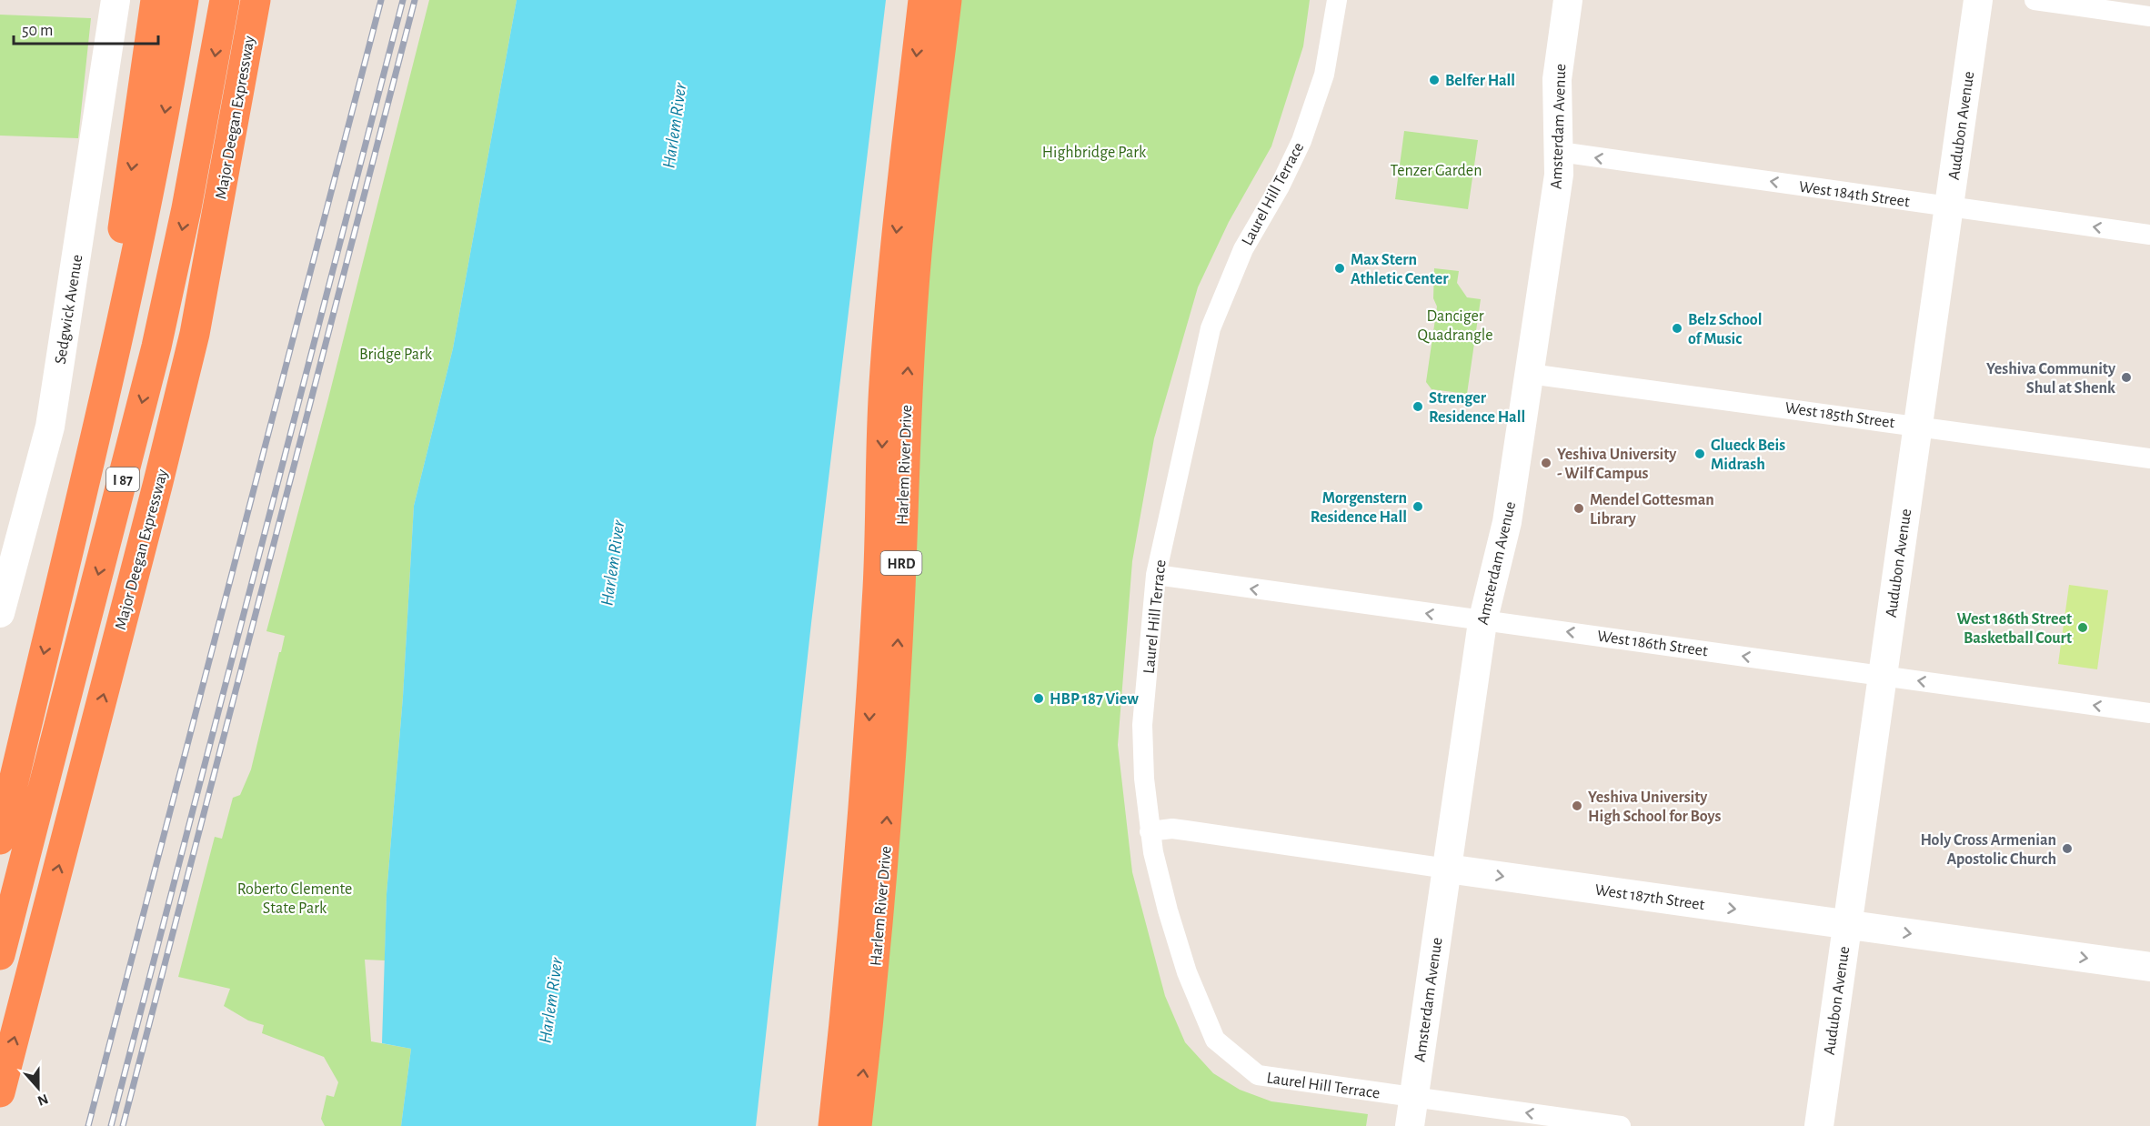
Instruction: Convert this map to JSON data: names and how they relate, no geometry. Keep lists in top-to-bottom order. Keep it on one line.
{"streets":{"highway":["Major Deegan Expressway","Harlem River Drive","I 87","HRD"],"street":["Audubon Avenue","Amsterdam Avenue","Laurel Hill Terrace","West 184th Street","Sedgwick Avenue","West 185th Street","West 186th Street","West 187th Street"]},"crossings":[["Audubon Avenue","West 184th Street"],["Audubon Avenue","West 185th Street"],["Audubon Avenue","West 186th Street"],["Audubon Avenue","West 187th Street"],["Amsterdam Avenue","Laurel Hill Terrace"],["Amsterdam Avenue","West 184th Street"],["Amsterdam Avenue","West 185th Street"],["Amsterdam Avenue","West 186th Street"],["Amsterdam Avenue","West 187th Street"],["Laurel Hill Terrace","West 186th Street"],["Laurel Hill Terrace","West 187th Street"]],"one_way":["West 184th Street","West 186th Street","West 187th Street"],"water":["Harlem River"],"parks":["Highbridge Park","Tenzer Garden","Danciger Quadrangle","Bridge Park","Roberto Clemente State Park"],"places":["Belfer Hall","Max Stern Athletic Center","Belz School of Music","Yeshiva Community Shul at Shenk","Strenger Residence Hall","Glueck Beis Midrash","Yeshiva University - Wilf Campus","Morgenstern Residence Hall","Mendel Gottesman Library","West 186th Street Basketball Court","HBP 187 View","Yeshiva University High School for Boys","Holy Cross Armenian Apostolic Church"],"scale_bar":"50 m","north":"bottom"}
